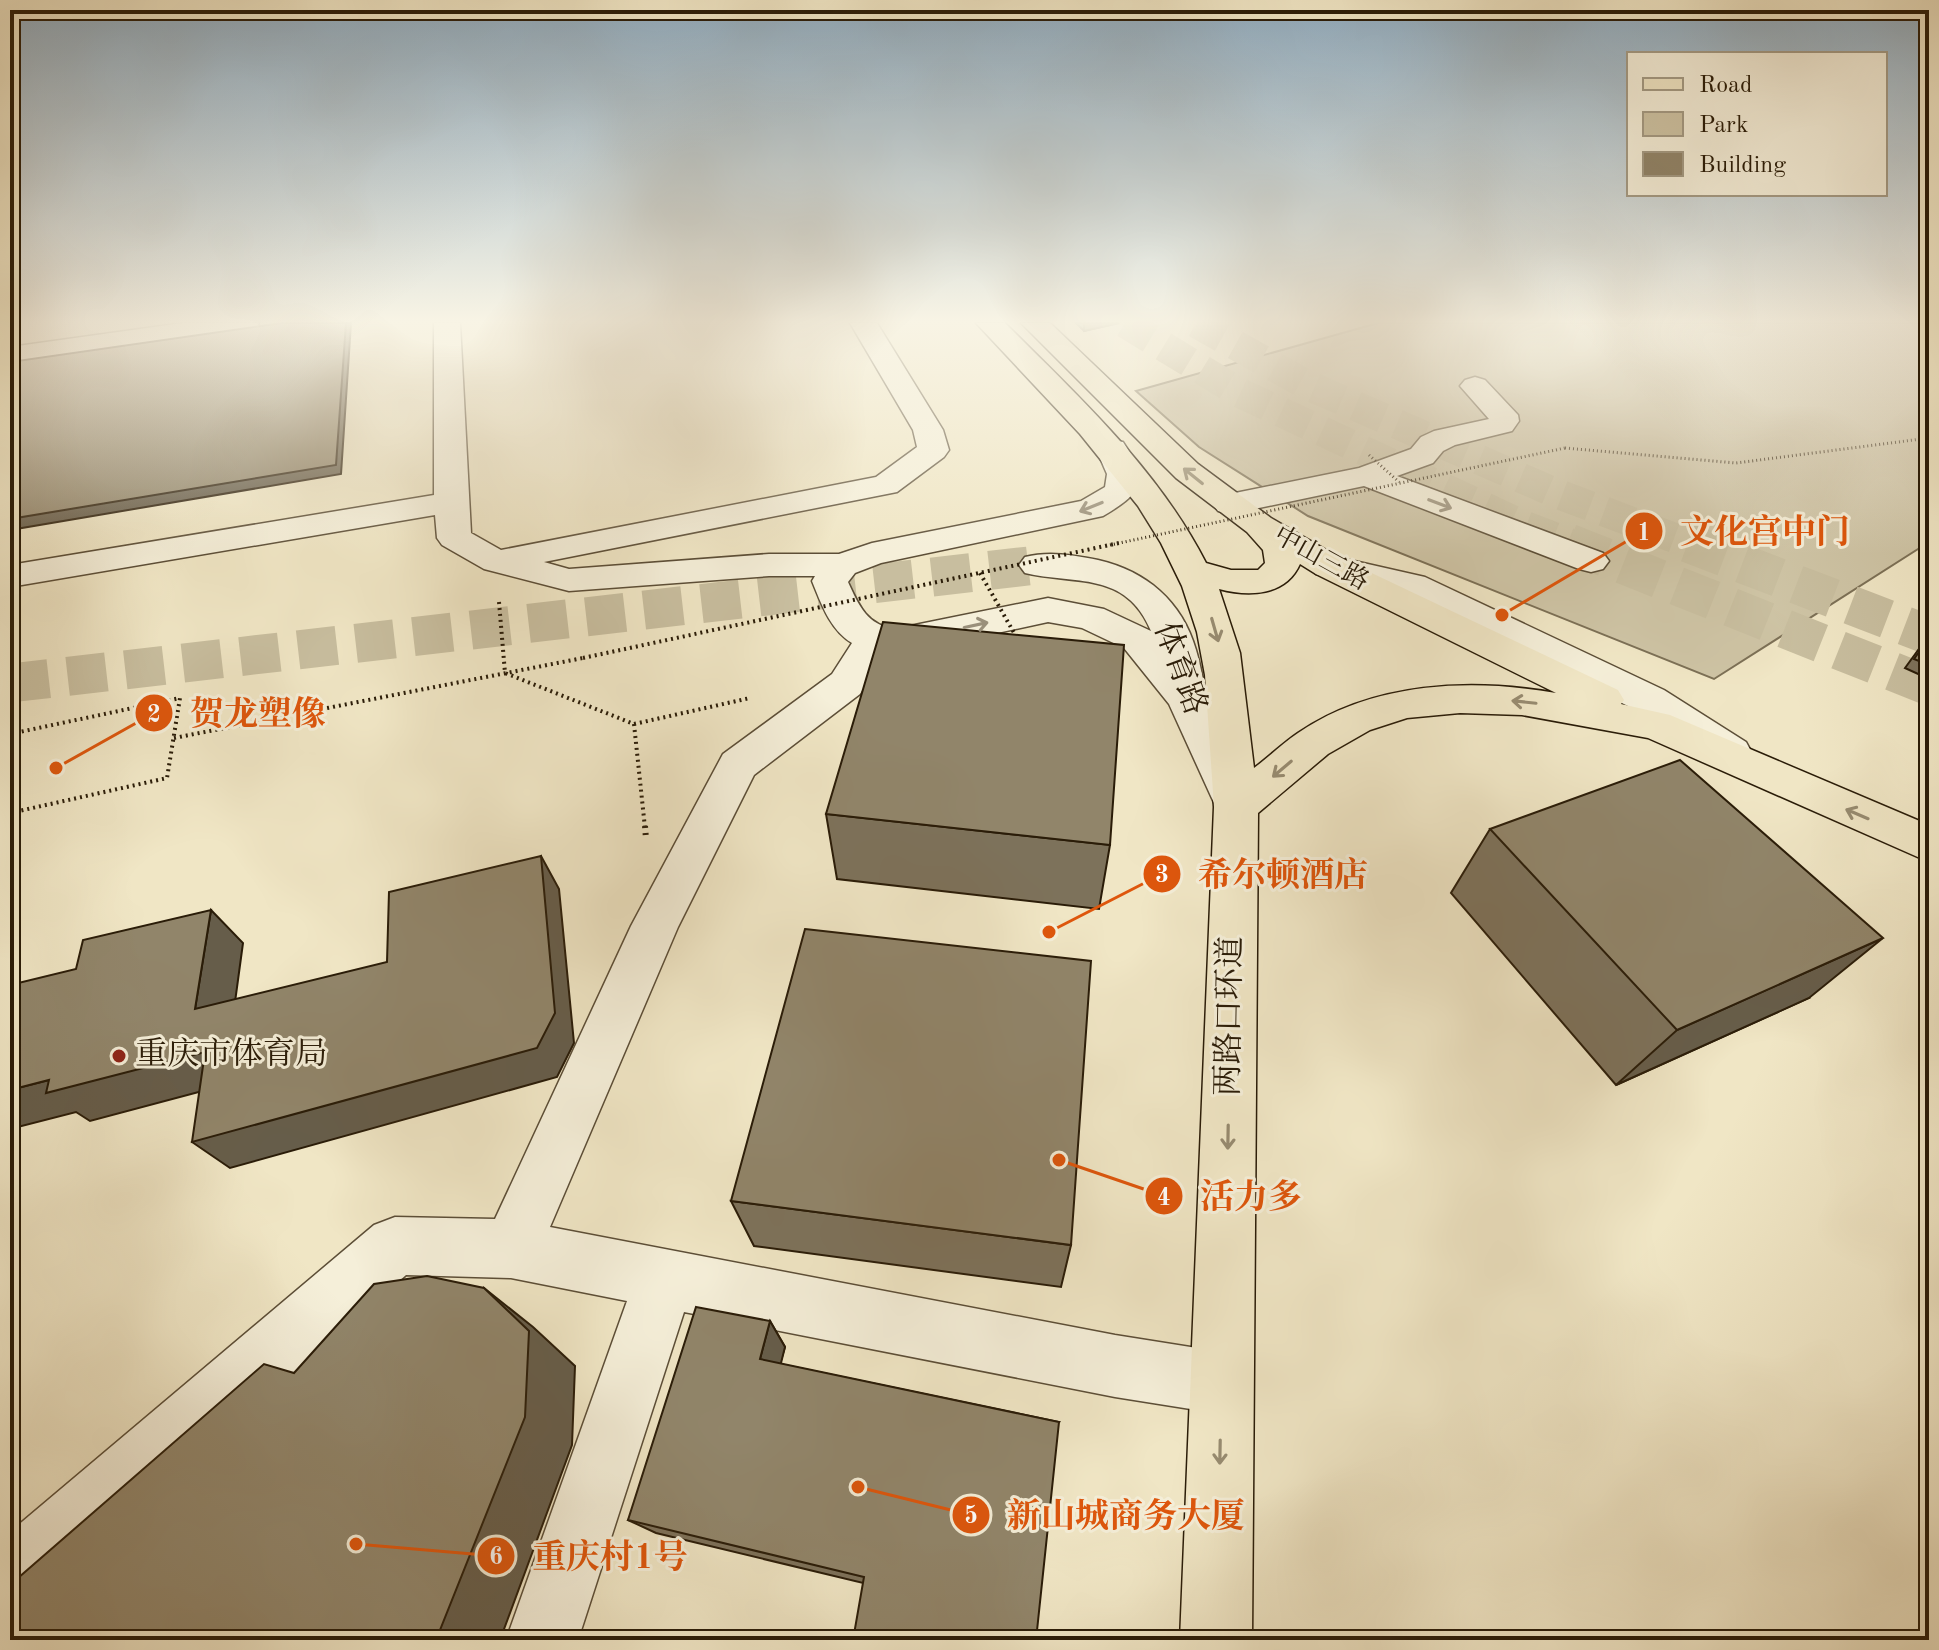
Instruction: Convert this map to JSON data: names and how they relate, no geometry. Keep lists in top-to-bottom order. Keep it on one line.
{"streets":{"main road":["中山三路","两路口环道"],"street":["体育路"]},"crossings":[["体育路","两路口环道"]],"one_way":["两路口环道"],"places":["文化宫中门","贺龙塑像","希尔顿酒店","重庆市体育局","活力多","新山城商务大厦","重庆村1号"],"legend":["Road","Park","Building"]}
